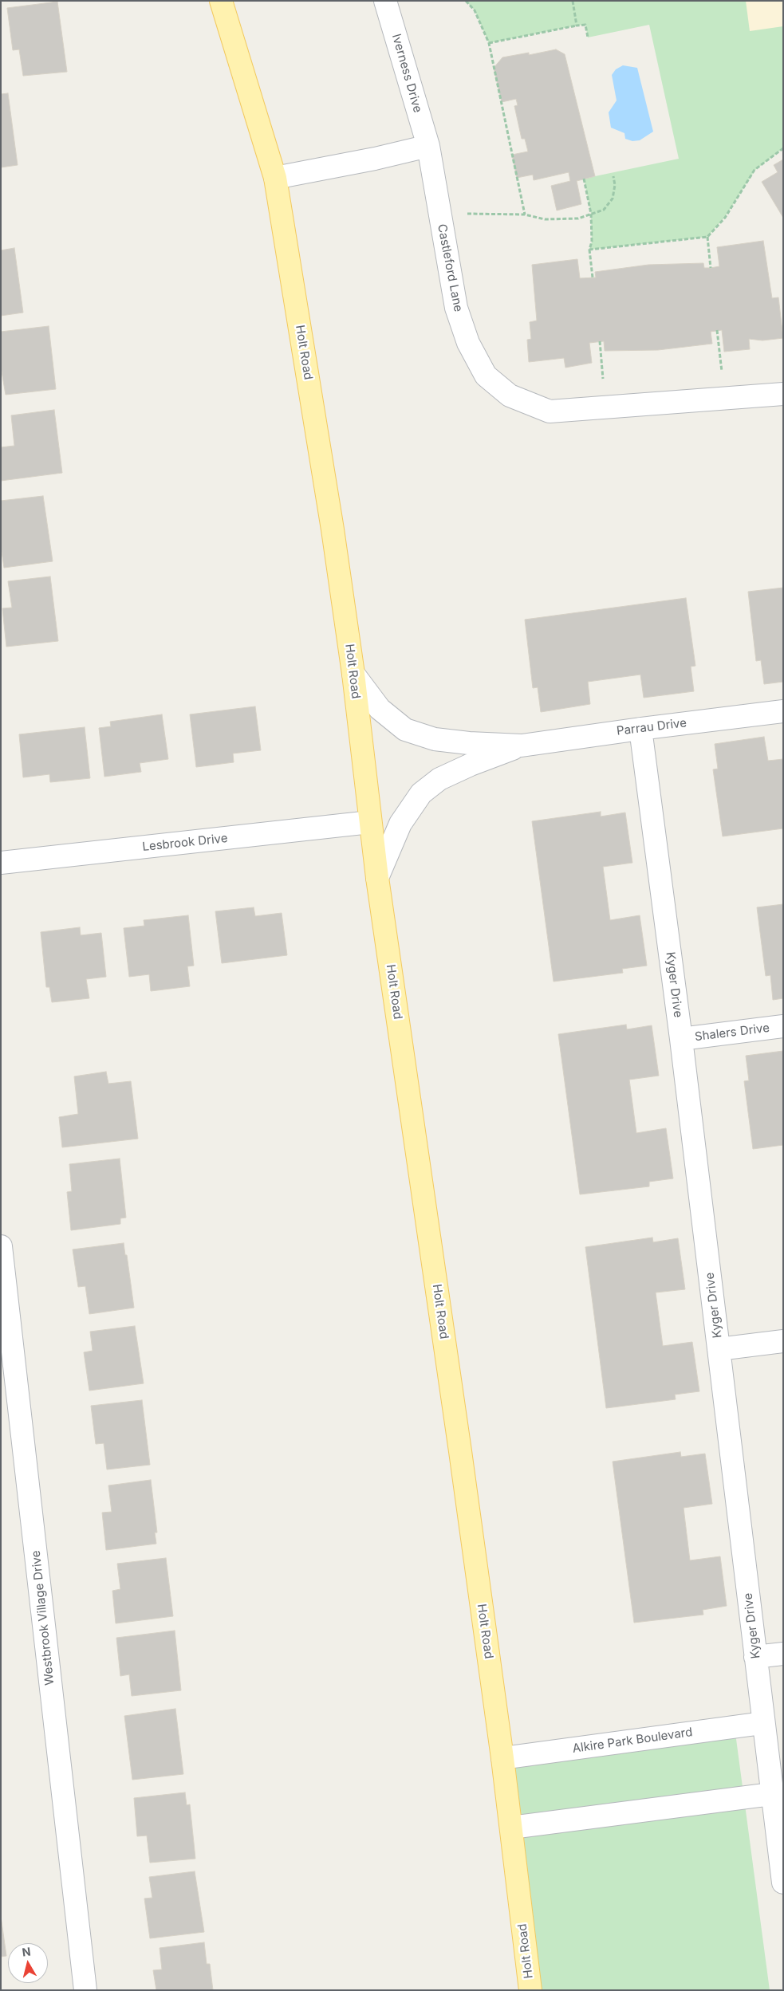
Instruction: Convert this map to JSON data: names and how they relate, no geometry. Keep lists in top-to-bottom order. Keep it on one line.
{"streets":{"main road":["Holt Road"],"street":["Iverness Drive","Castleford Lane","Parrau Drive","Lesbrook Drive","Kyger Drive","Shalers Drive","Westbrook Village Drive","Alkire Park Boulevard"]},"crossings":[["Iverness Drive","Castleford Lane"],["Holt Road","Parrau Drive"],["Holt Road","Lesbrook Drive"],["Holt Road","Alkire Park Boulevard"],["Parrau Drive","Kyger Drive"],["Kyger Drive","Shalers Drive"],["Kyger Drive","Alkire Park Boulevard"]],"north":"top"}
